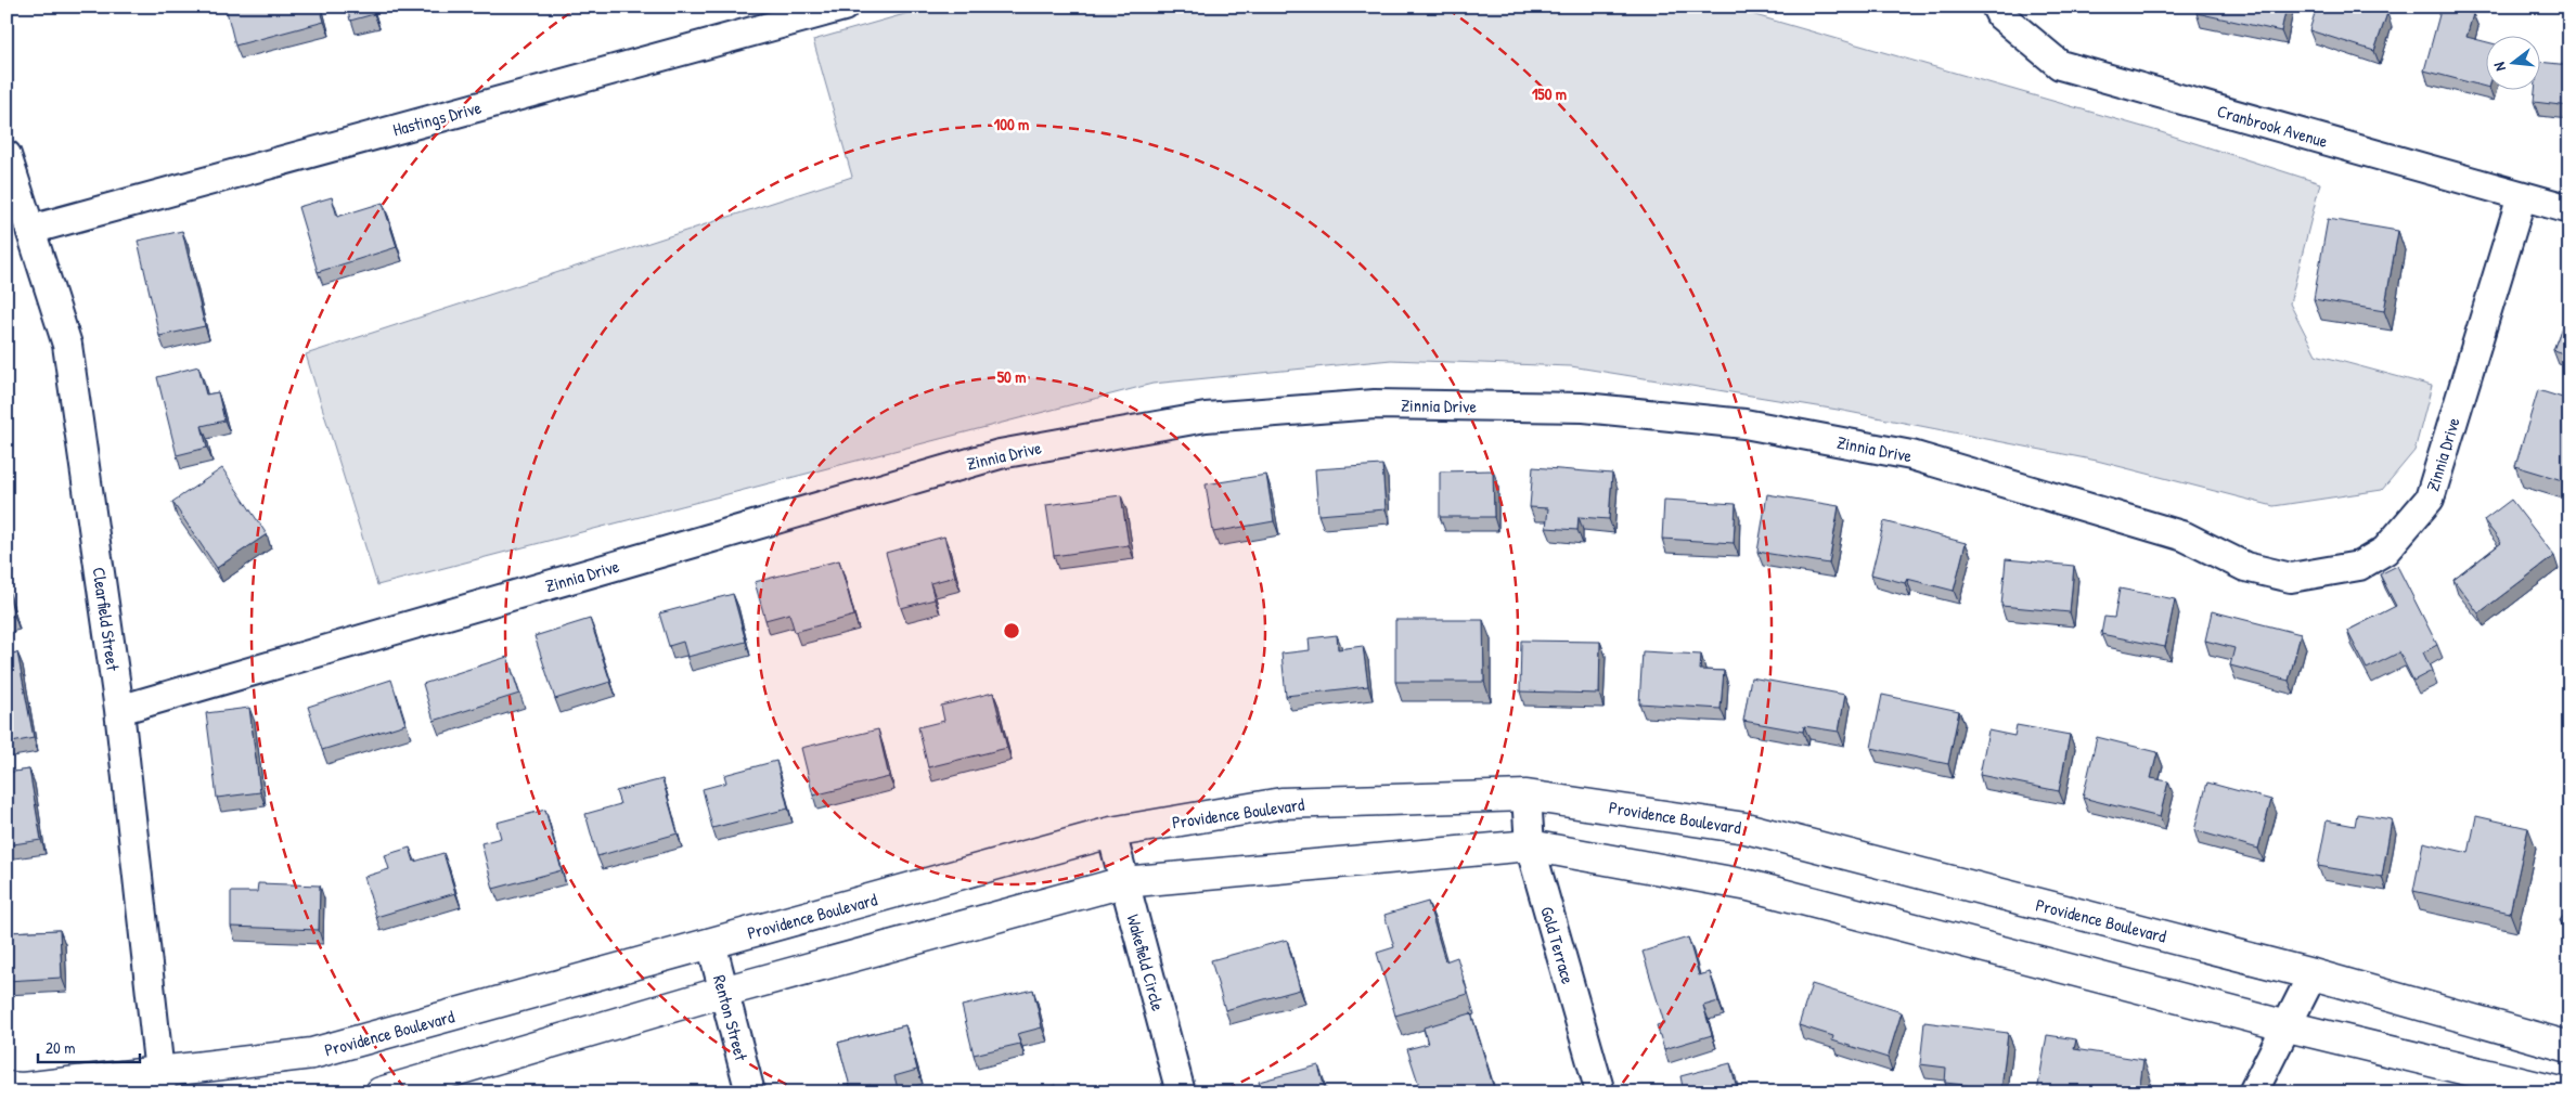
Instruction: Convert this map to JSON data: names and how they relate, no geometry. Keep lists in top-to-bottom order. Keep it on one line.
{"streets":{"main road":["Providence Boulevard"],"street":["Hastings Drive","Cranbrook Avenue","Zinnia Drive","Clearfield Street","Gold Terrace","Wakefield Circle","Renton Street"]},"crossings":[["Hastings Drive","Clearfield Street"],["Cranbrook Avenue","Zinnia Drive"],["Zinnia Drive","Clearfield Street"],["Clearfield Street","Providence Boulevard"],["Providence Boulevard","Gold Terrace"],["Providence Boulevard","Wakefield Circle"],["Providence Boulevard","Renton Street"]],"scale_bar":"20 m","north":"left","rings":["150 m","100 m","50 m"]}
